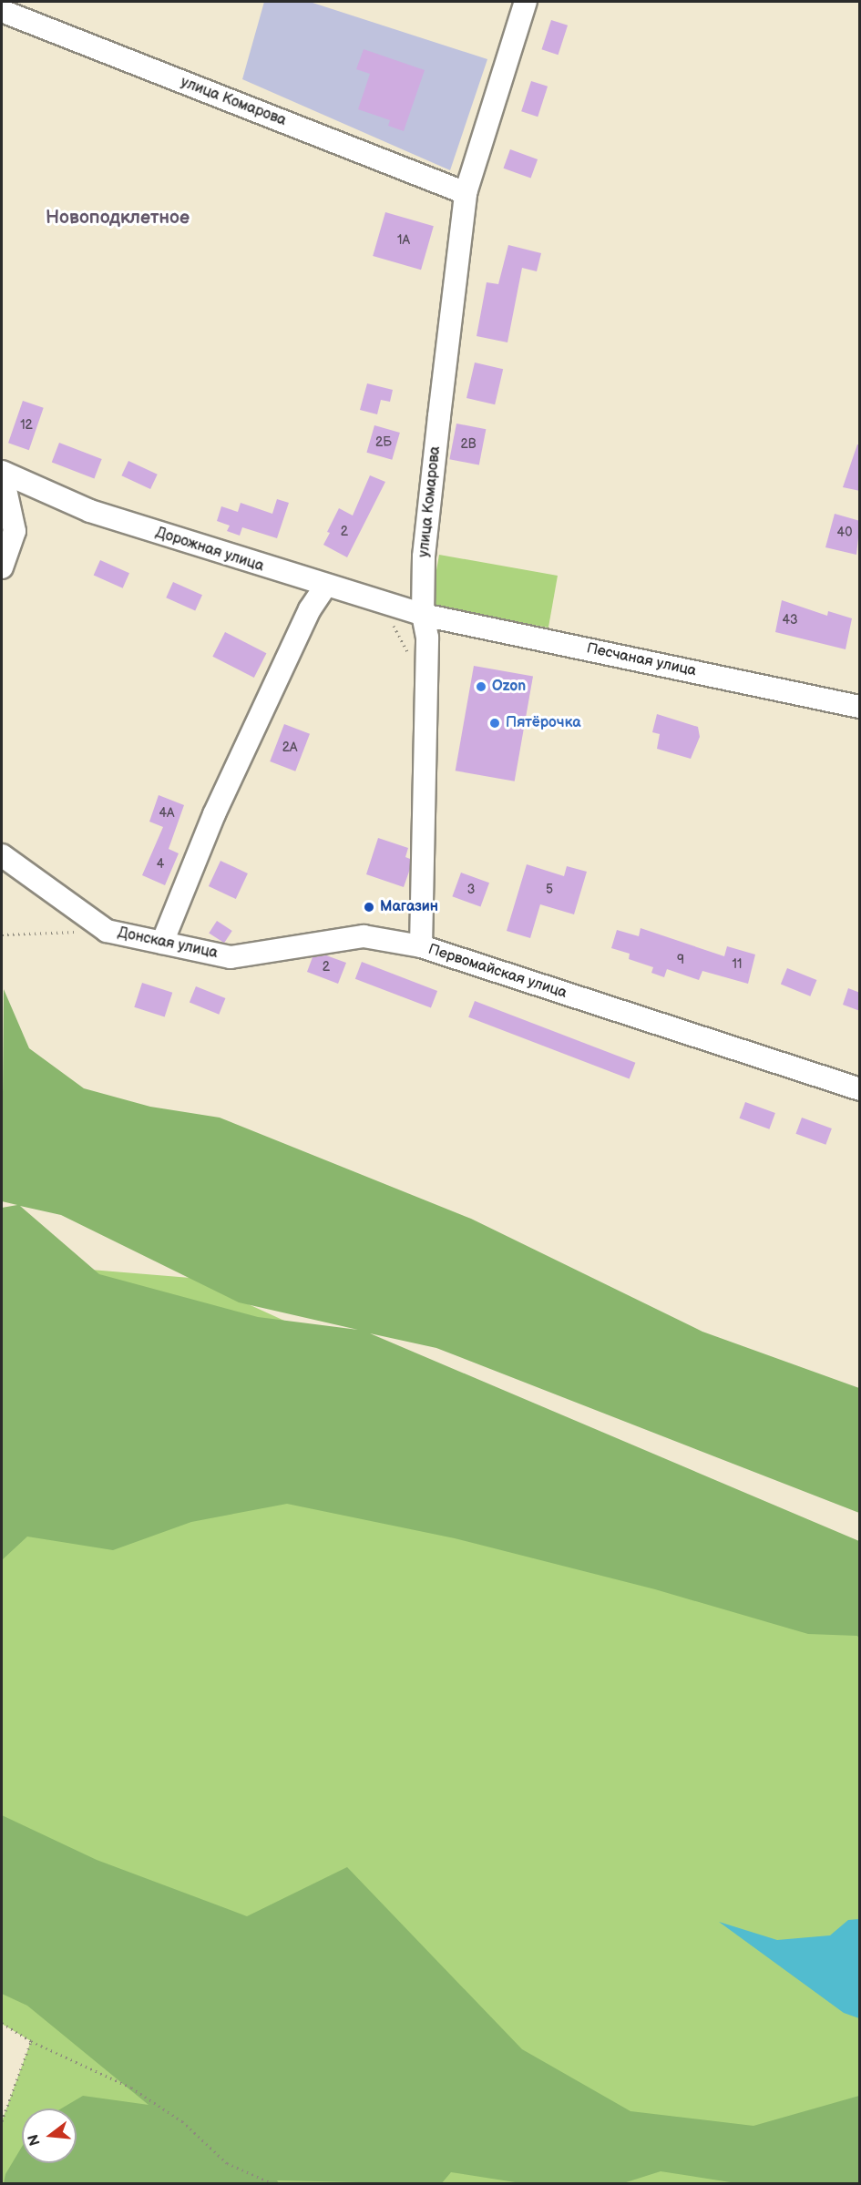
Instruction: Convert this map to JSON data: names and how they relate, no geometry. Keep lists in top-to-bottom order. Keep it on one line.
{"streets":{"street":["улица Комарова","Дорожная улица","Песчаная улица","Донская улица","Первомайская улица"]},"crossings":[["улица Комарова","Дорожная улица"],["улица Комарова","Песчаная улица"],["улица Комарова","Первомайская улица"],["Дорожная улица","Песчаная улица"],["Дорожная улица","Первомайская улица"],["Песчаная улица","Первомайская улица"],["Донская улица","Первомайская улица"]],"districts":["Новоподклетное"],"places":["Ozon","Пятёрочка","Магазин"],"house_numbers":["1А","12","2Б","2В","2","40","43","2А","4А","4","3","5","9","11","2"],"north":"left"}
